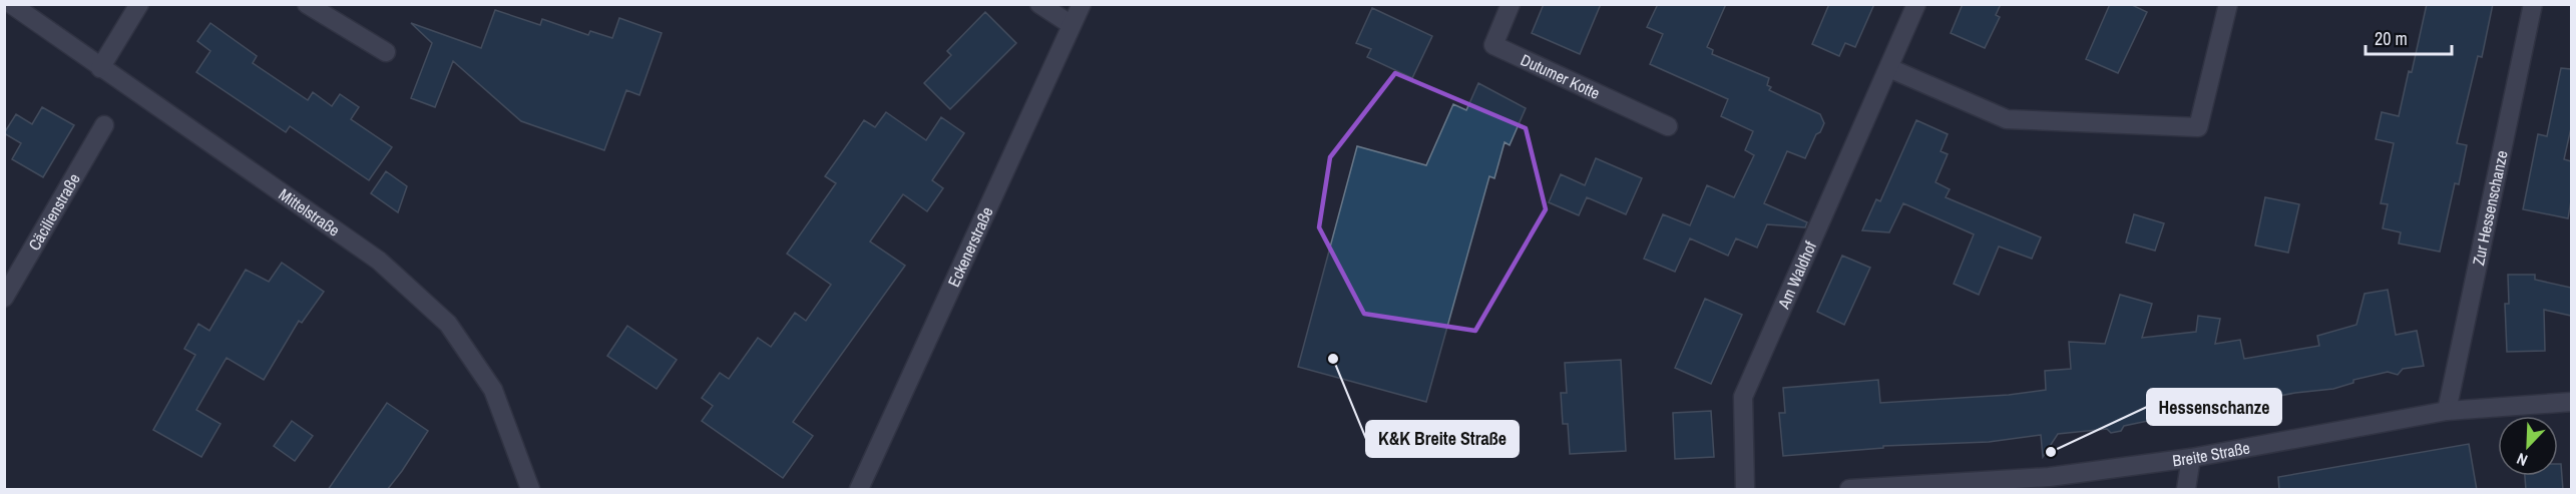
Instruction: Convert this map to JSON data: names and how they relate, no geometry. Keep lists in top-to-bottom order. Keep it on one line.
{"streets":{"street":["Dutumer Kotte","Zur Hessenschanze","Cäcilienstraße","Mittelstraße","Eckenerstraße","Am Waldhof","Breite Straße"]},"crossings":[["Zur Hessenschanze","Breite Straße"]],"places":["K&K Breite Straße","Hessenschanze"],"scale_bar":"20 m","north":"bottom left"}
